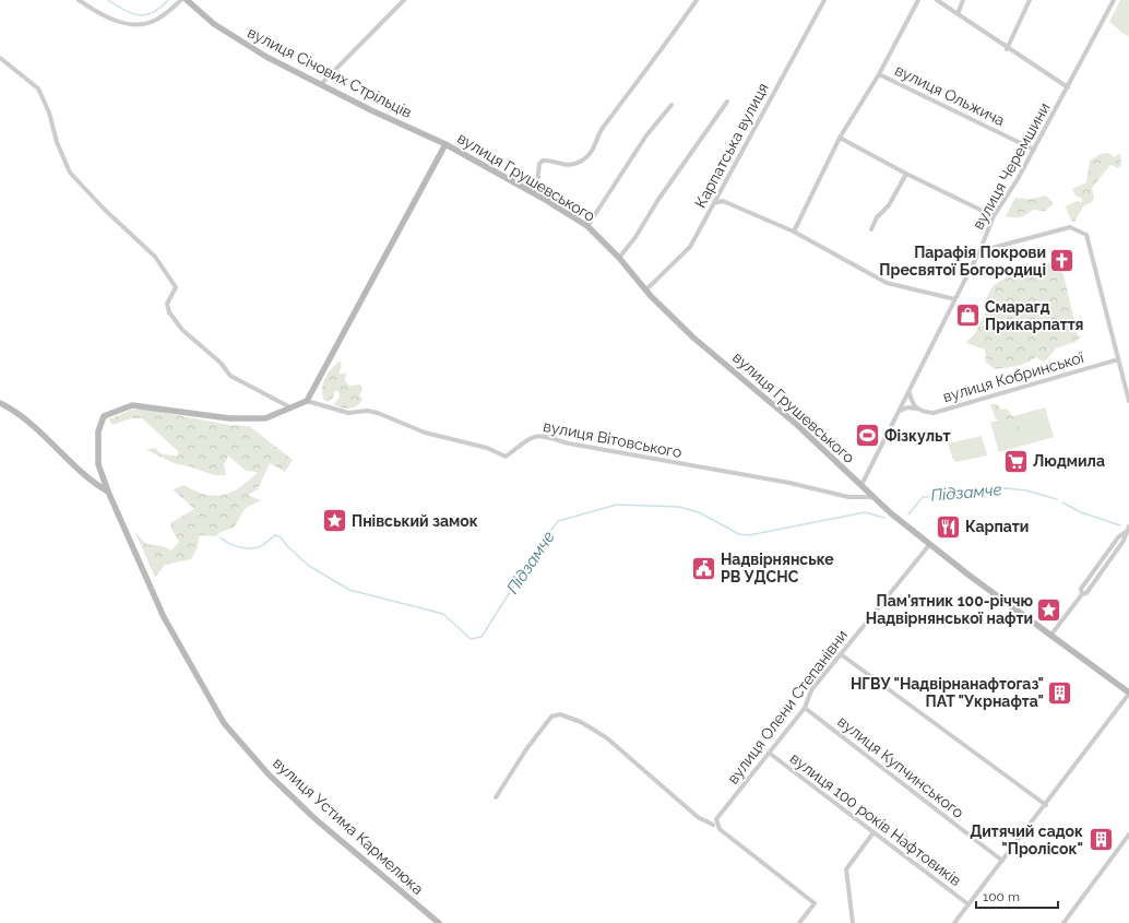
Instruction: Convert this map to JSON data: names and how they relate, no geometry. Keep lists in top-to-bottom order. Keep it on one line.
{"streets":{"street":["вулиця Січових Стрільців","вулиця Ольжича","Карпатська вулиця","вулиця Черемшини","вулиця Грушевського","вулиця Кобринської","вулиця Вітовського","вулиця Олени Степанівни","вулиця Купчинського","вулиця 100 років Нафтовиків","вулиця Устима Кармелюка"]},"crossings":[["вулиця Січових Стрільців","вулиця Грушевського"],["вулиця Ольжича","вулиця Черемшини"],["Карпатська вулиця","вулиця Грушевського"],["вулиця Черемшини","вулиця Грушевського"],["вулиця Черемшини","вулиця Кобринської"],["вулиця Грушевського","вулиця Вітовського"],["вулиця Грушевського","вулиця Олени Степанівни"],["вулиця Вітовського","вулиця Устима Кармелюка"],["вулиця Олени Степанівни","вулиця Купчинського"],["вулиця Олени Степанівни","вулиця 100 років Нафтовиків"]],"water":["Підзамче"],"places":{"church":["Парафія Покрови Пресвятої Богородиці"],"shop":["Смарагд Прикарпаття"],"sports":["Фізкульт"],"supermarket":["Людмила"],"place":["Пнівський замок","Пам'ятник 100-річчю Надвірнянської нафти"],"restaurant":["Карпати"],"public building":["Надвірнянське РВ УДСНС"],"building":["НГВУ \"Надвірнанафтогаз\" ПАТ \"Укрнафта\"","Дитячий садок \"Пролісок\""]},"scale_bar":"100 m"}
